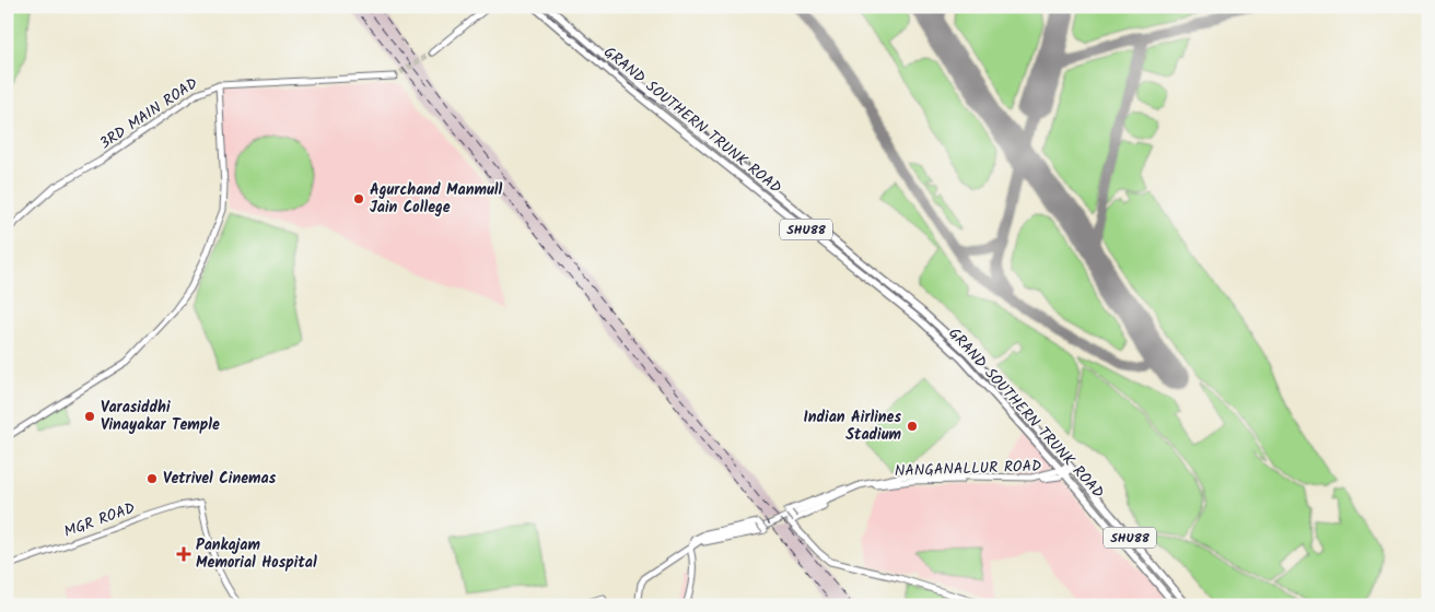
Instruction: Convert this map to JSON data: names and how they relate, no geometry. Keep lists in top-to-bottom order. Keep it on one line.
{"streets":{"main road":["GRAND SOUTHERN TRUNK ROAD","SHU88"],"street":["3RD MAIN ROAD","NANGANALLUR ROAD","MGR ROAD"]},"crossings":[["GRAND SOUTHERN TRUNK ROAD","NANGANALLUR ROAD"]],"places":{"other":["Agurchand Manmull Jain College","Varasiddhi Vinayakar Temple","Indian Airlines Stadium","Vetrivel Cinemas"],"health":["Pankajam Memorial Hospital"]}}
